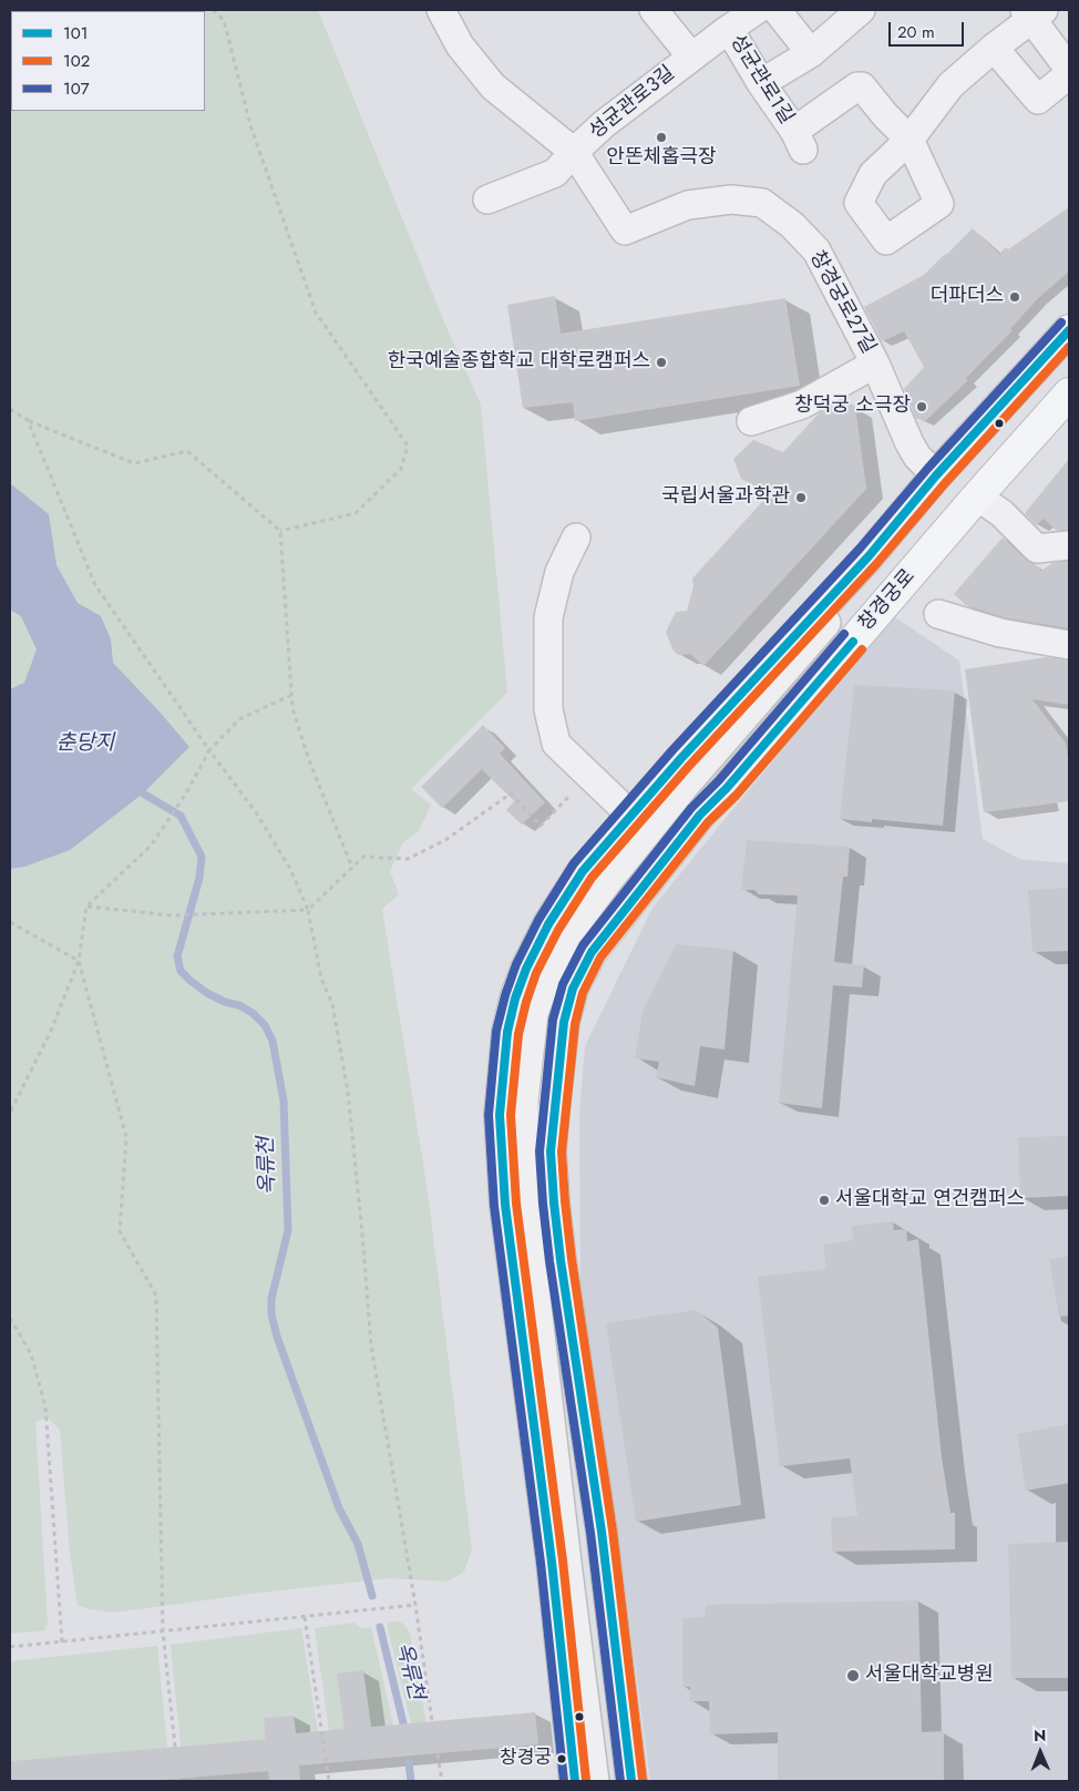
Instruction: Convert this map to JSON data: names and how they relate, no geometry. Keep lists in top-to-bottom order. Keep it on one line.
{"streets":{"main road":["창경궁로"],"street":["성균관로1길","성균관로3길","창경궁로27길"]},"crossings":[["성균관로1길","성균관로3길"],["성균관로3길","창경궁로27길"]],"water":["춘당지","옥류천"],"places":["안똔체홉극장","더파더스","한국예술종합학교 대학로캠퍼스","창덕궁 소극장","국립서울과학관","서울대학교 연건캠퍼스","서울대학교병원","창경궁"],"lines":["transit line 107","transit line 101","transit line 102"],"legend":["101","102","107"],"scale_bar":"20 m","north":"top"}
